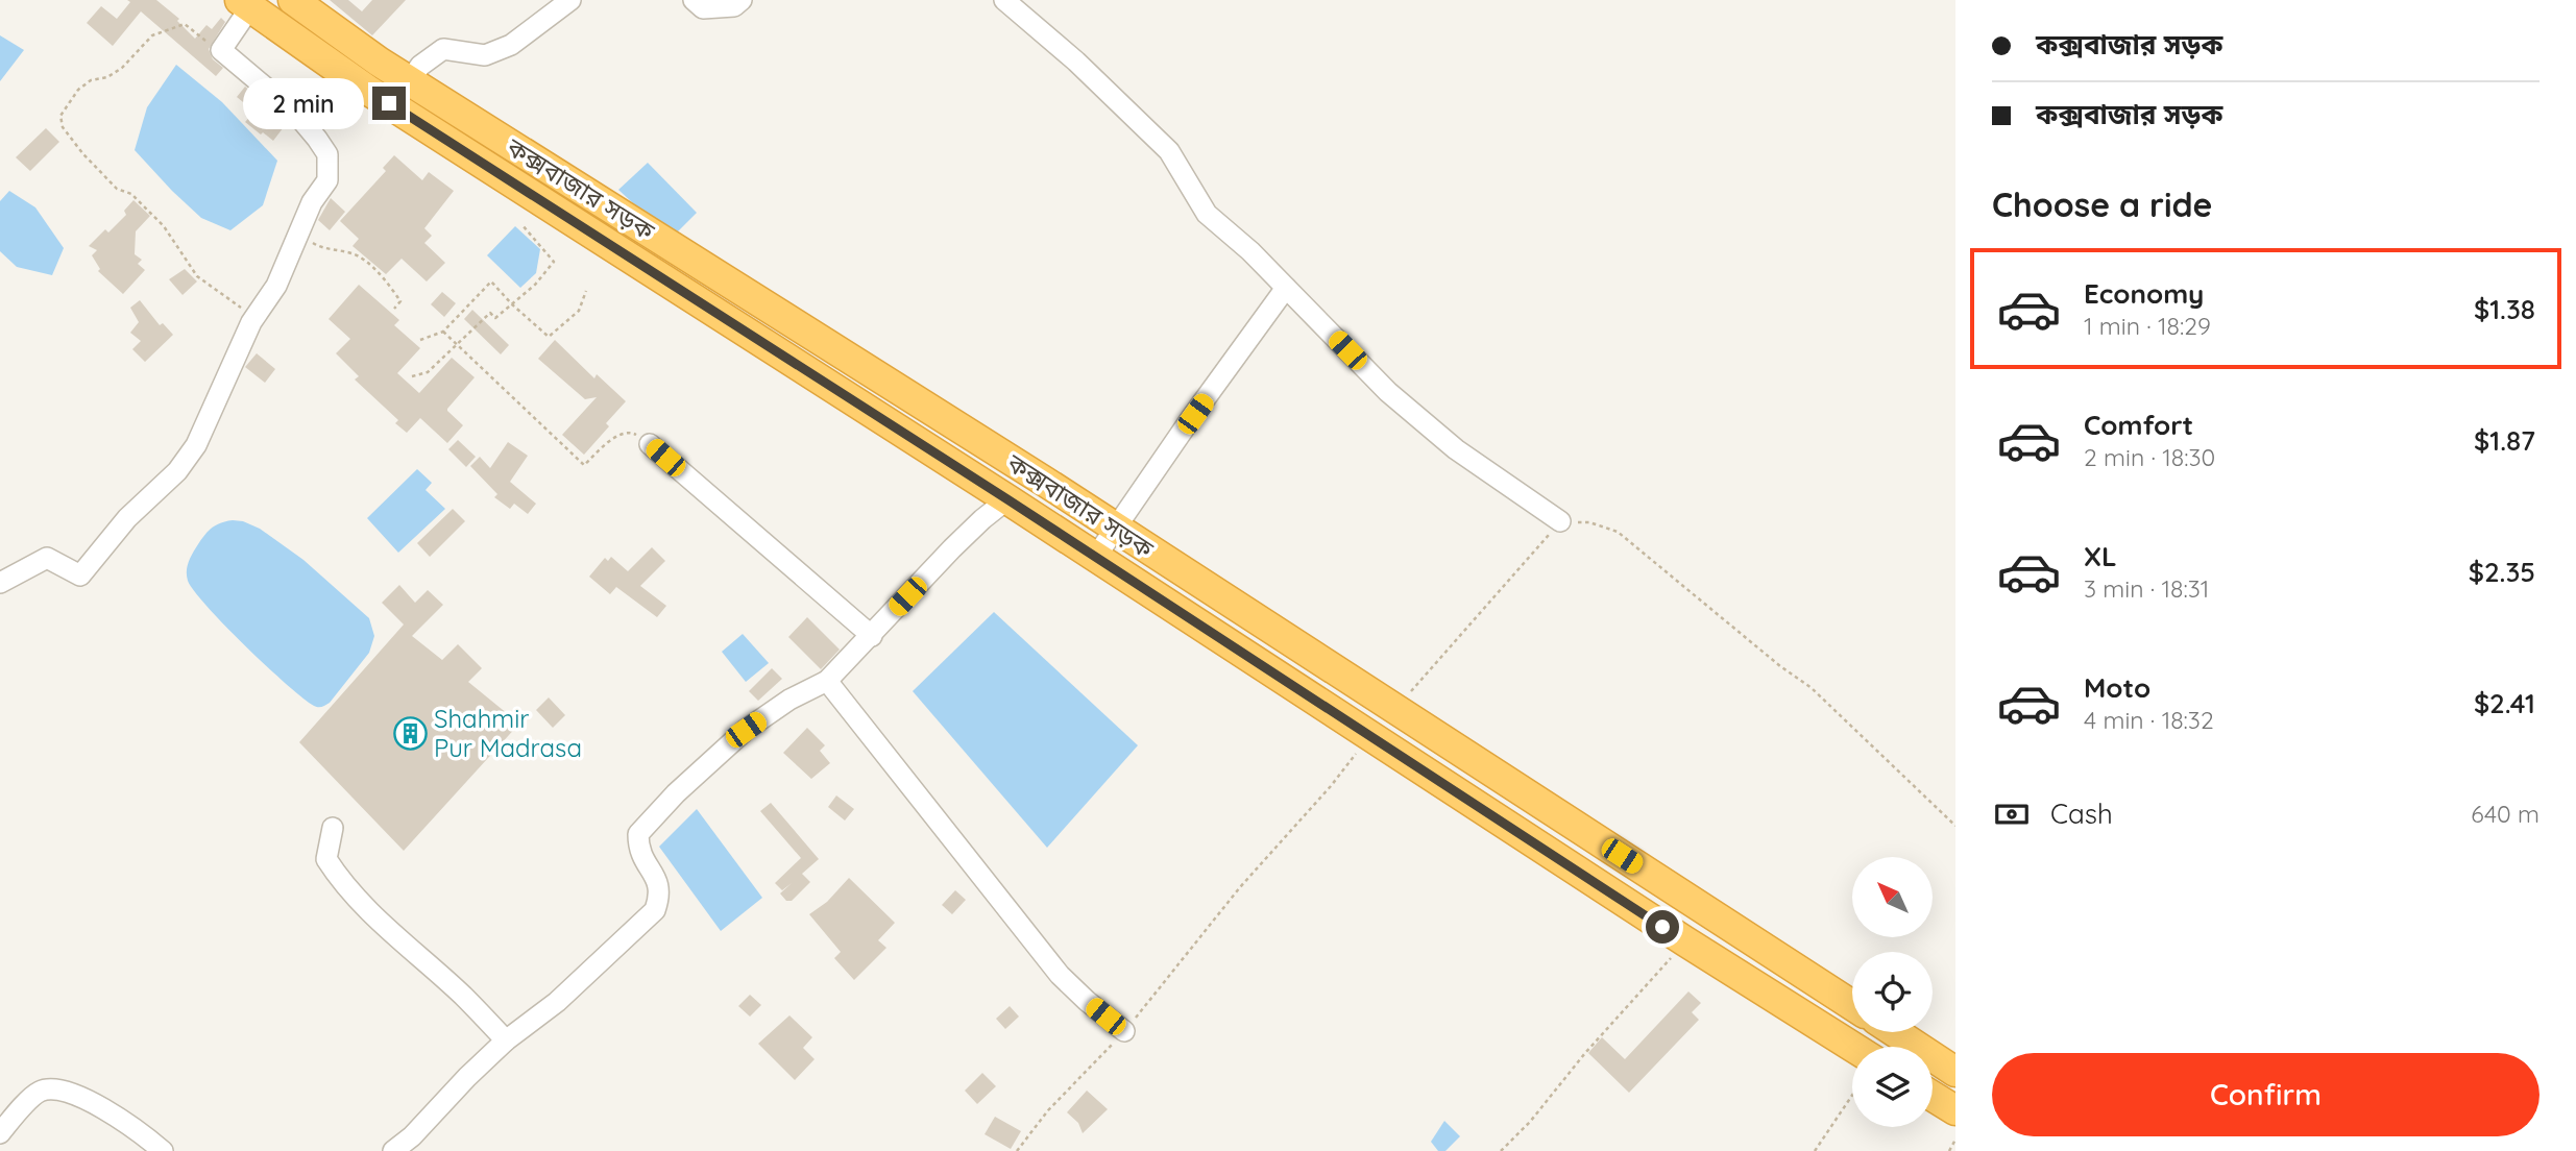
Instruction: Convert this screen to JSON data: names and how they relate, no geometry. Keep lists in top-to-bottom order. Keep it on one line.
{"streets":{"highway":["কক্সবাজার সড়ক"]},"places":{"building":["Shahmir Pur Madrasa"]},"north":"top left","page":{"banner":["কক্সবাজার সড়ক","কক্সবাজার সড়ক"],"bubble":"2 min","heading":"Choose a ride","list":[{"name":"Economy","note":"1 min · 18:29","value":"$1.38"},{"name":"Comfort","note":"2 min · 18:30","value":"$1.87"},{"name":"XL","note":"3 min · 18:31","value":"$2.35"},{"name":"Moto","note":"4 min · 18:32","value":"$2.41"}],"pay":["Cash","640 m"],"buttons":"Confirm"}}
